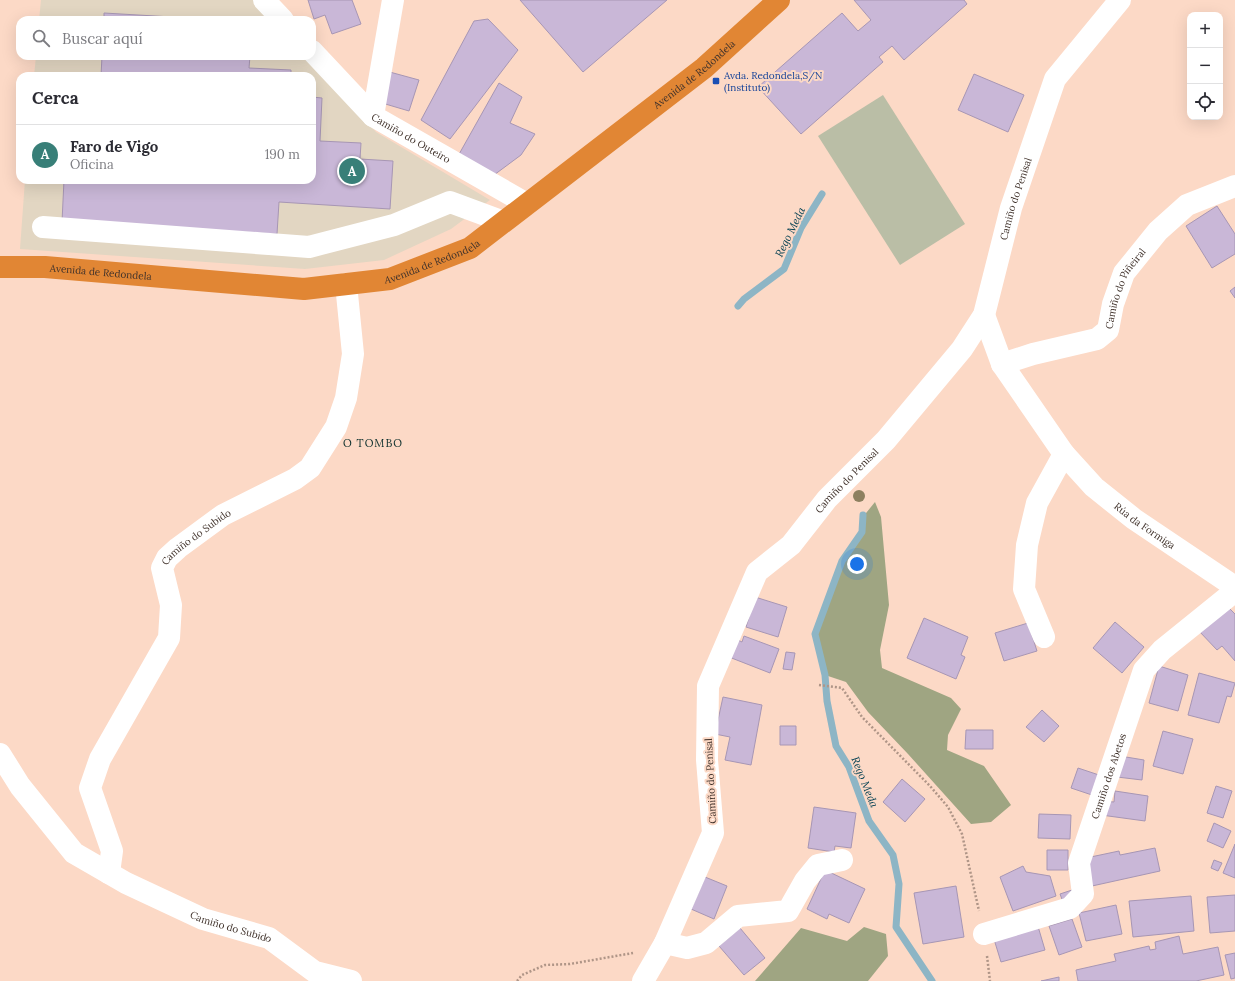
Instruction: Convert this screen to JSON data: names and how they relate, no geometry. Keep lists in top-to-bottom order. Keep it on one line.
{"streets":{"highway":["Avenida de Redondela"],"street":["Camiño do Outeiro","Camiño do Penisal","Camiño do Piñeiral","Rúa da Formiga","Camiño do Subido","Camiño dos Abetos"]},"crossings":[["Avenida de Redondela","Camiño do Outeiro"],["Avenida de Redondela","Camiño do Subido"],["Camiño do Penisal","Rúa da Formiga"],["Camiño do Piñeiral","Rúa da Formiga"]],"districts":["O TOMBO"],"water":["Rego Meda"],"places":{"transit":["Avda. Redondela,S/N (Instituto)"]},"page":{"map_buttons":["+","−"],"search":"Buscar aquí","heading":"Cerca","list":[{"mark":"A","name":"Faro de Vigo","note":"Oficina","value":"190 m"}],"pins":"A"}}
